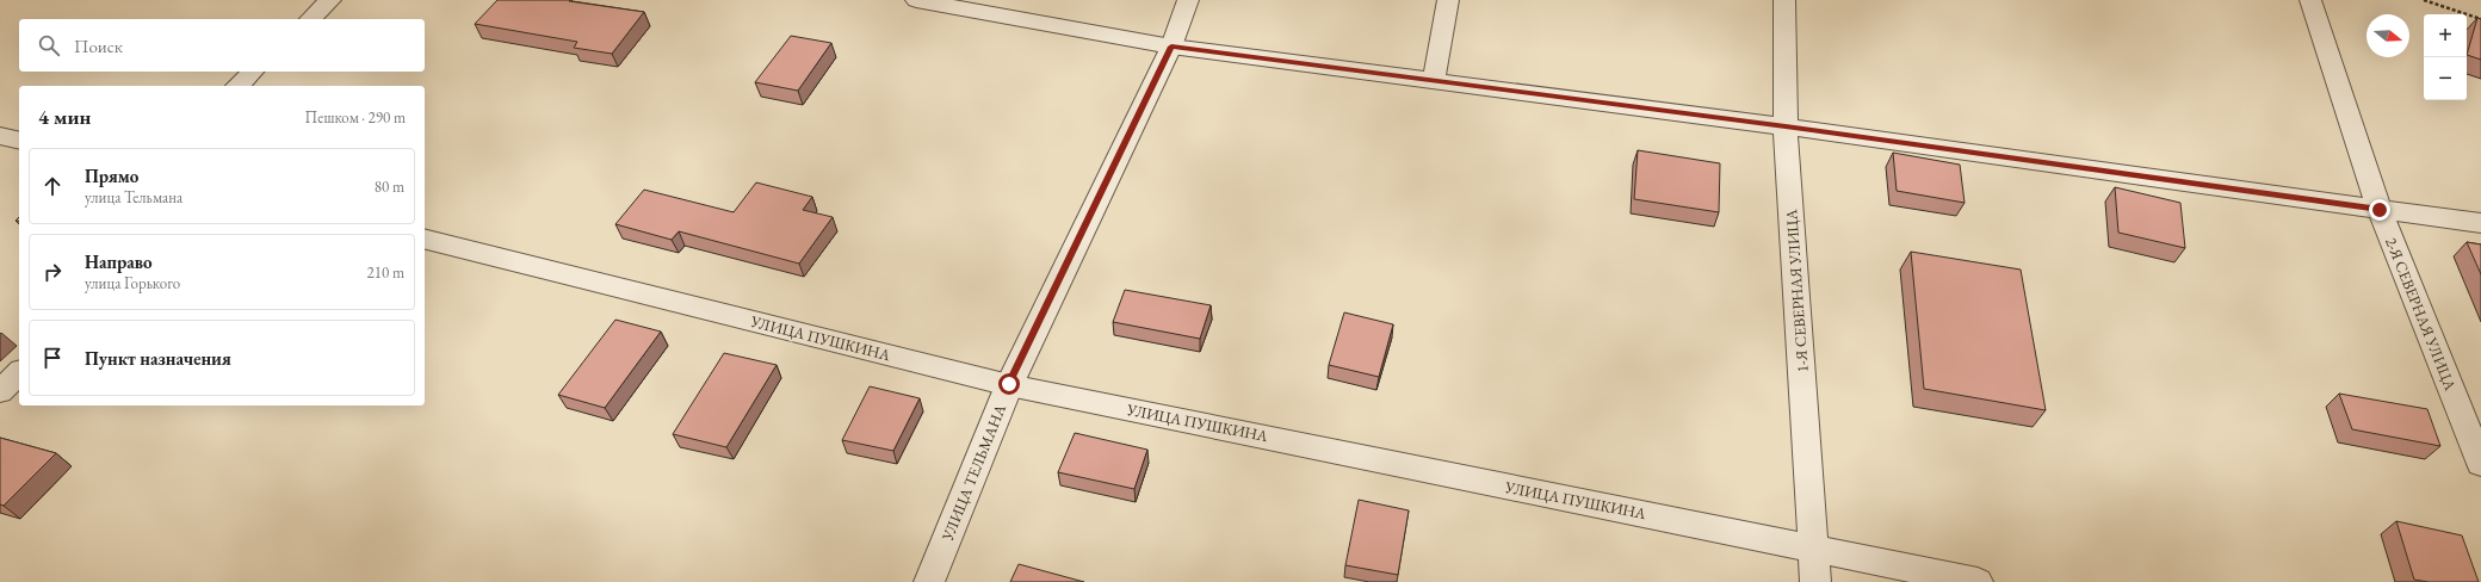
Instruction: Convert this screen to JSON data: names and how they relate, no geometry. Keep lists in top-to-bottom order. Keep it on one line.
{"streets":{"street":["1-Я СЕВЕРНАЯ УЛИЦА","2-Я СЕВЕРНАЯ УЛИЦА","УЛИЦА ПУШКИНА","УЛИЦА ТЕЛЬМАНА"]},"crossings":[["1-Я СЕВЕРНАЯ УЛИЦА","УЛИЦА ПУШКИНА"],["УЛИЦА ПУШКИНА","УЛИЦА ТЕЛЬМАНА"]],"north":"right","page":{"map_buttons":["+","−"],"search":"Поиск","heading":["4 мин","Пешком · 290 m"],"list":[["Прямо","улица Тельмана","80 m"],["Направо","улица Горького","210 m"],"Пункт назначения"]}}
